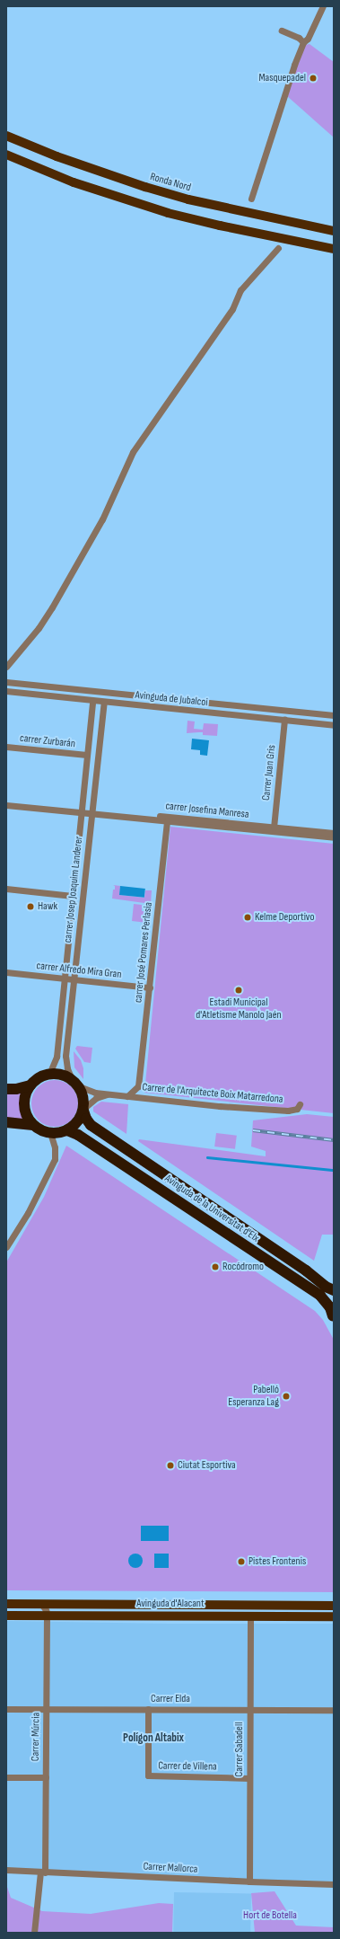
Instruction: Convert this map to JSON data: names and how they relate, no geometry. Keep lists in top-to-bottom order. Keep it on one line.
{"streets":{"highway":["Avinguda de la Universitat d'Elx"],"main road":["Ronda Nord","Avinguda d'Alacant"],"street":["Avinguda de Jubalcoi","carrer Zurbarán","Carrer Juan Gris","carrer Josefina Manresa","carrer Josep Joaquim Landerer","carrer José Pomares Perlasia","carrer Alfredo Mira Gran","Carrer de l'Arquitecte Boix Matarredona","Carrer Elda","Carrer Múrcia","Carrer Sabadell","Carrer de Villena","Carrer Mallorca"]},"crossings":[["Avinguda de Jubalcoi","Carrer Juan Gris"],["Avinguda de Jubalcoi","carrer Josep Joaquim Landerer"],["carrer Zurbarán","carrer Josep Joaquim Landerer"],["Carrer Juan Gris","carrer Josefina Manresa"],["carrer Josefina Manresa","carrer Josep Joaquim Landerer"],["carrer Josefina Manresa","carrer José Pomares Perlasia"],["carrer Josep Joaquim Landerer","carrer Alfredo Mira Gran"],["carrer Josep Joaquim Landerer","Carrer de l'Arquitecte Boix Matarredona"],["carrer Josep Joaquim Landerer","Avinguda de la Universitat d'Elx"],["carrer José Pomares Perlasia","carrer Alfredo Mira Gran"],["Carrer de l'Arquitecte Boix Matarredona","Avinguda de la Universitat d'Elx"],["Avinguda d'Alacant","Carrer Múrcia"],["Avinguda d'Alacant","Carrer Sabadell"],["Carrer Elda","Carrer Múrcia"],["Carrer Elda","Carrer Sabadell"],["Carrer Elda","Carrer de Villena"],["Carrer Múrcia","Carrer Mallorca"],["Carrer Sabadell","Carrer de Villena"],["Carrer Sabadell","Carrer Mallorca"]],"districts":["Polígon Altabix"],"parks":["Hort de Botella"],"places":["Masquepadel","Hawk","Kelme Deportivo","Estadi Municipal d'Atletisme Manolo Jaén","Rocódromo","Pabelló Esperanza Lag","Ciutat Esportiva","Pistes Frontenis"]}
